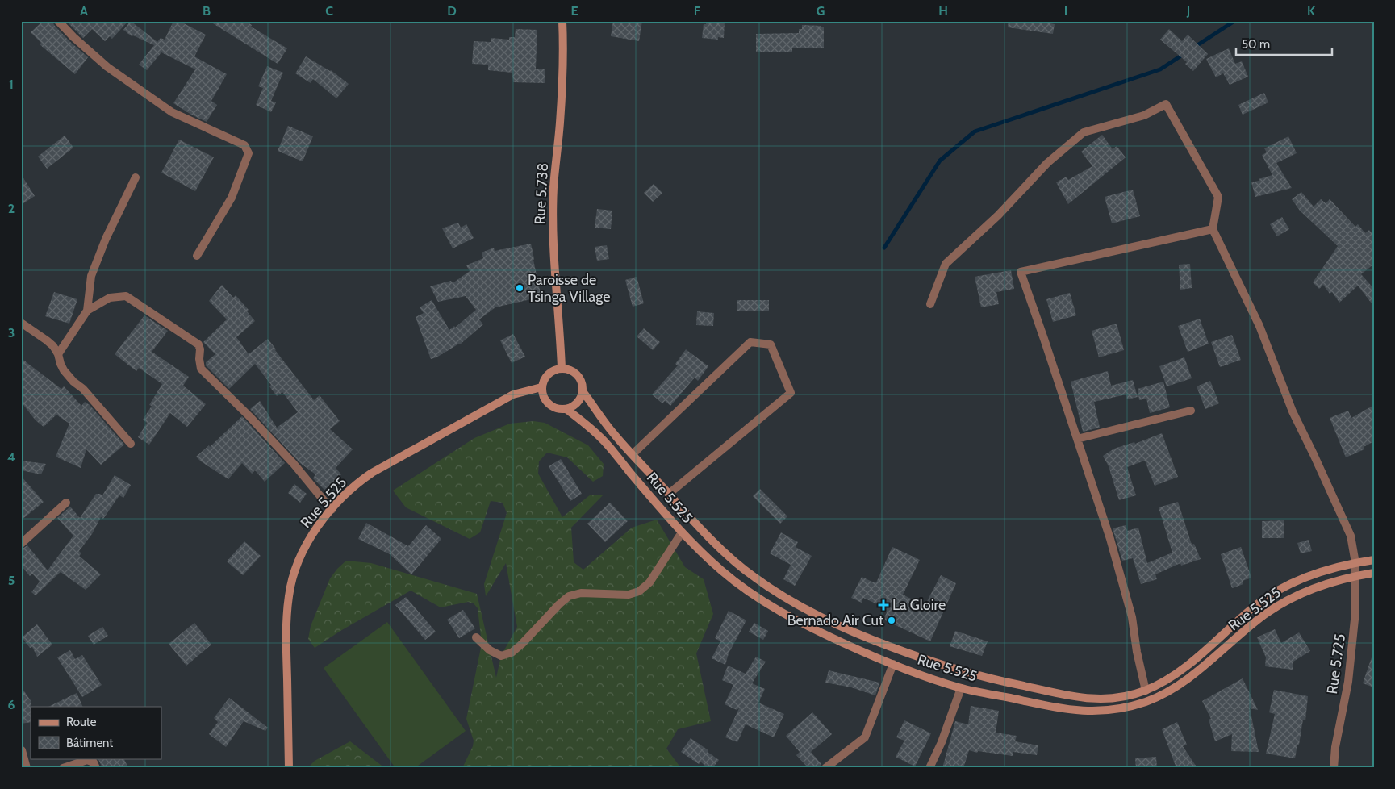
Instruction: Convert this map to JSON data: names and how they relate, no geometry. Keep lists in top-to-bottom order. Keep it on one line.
{"streets":{"street":["Rue 5.738","Rue 5.525","Rue 5.725"]},"crossings":[["Rue 5.738","Rue 5.525"],["Rue 5.525","Rue 5.725"]],"places":{"other":["Paroisse de Tsinga Village","Bernado Air Cut"],"health":["La Gloire"]},"legend":["Route","Bâtiment"],"scale_bar":"50 m","grid":{"columns":["A","B","C","D","E","F","G","H","I","J","K"],"rows":["1","2","3","4","5","6"]}}
